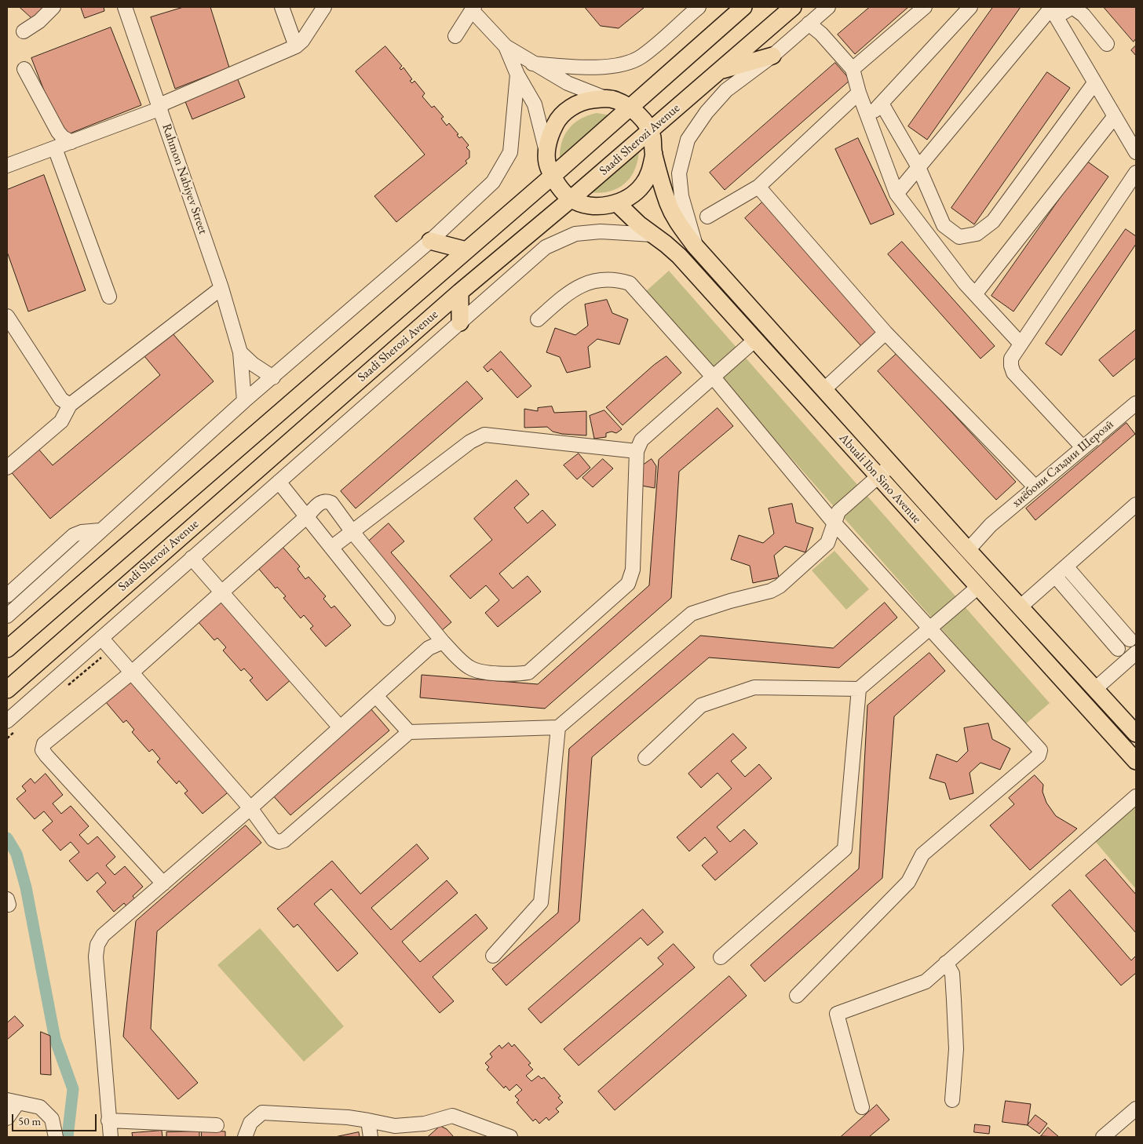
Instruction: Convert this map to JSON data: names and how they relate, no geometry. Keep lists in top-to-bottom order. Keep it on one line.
{"streets":{"main road":["Saadi Sherozi Avenue","Abuali Ibn Sino Avenue"],"street":["Rahmon Nabiyev Street","хиёбони Саъдии Шерозӣ"]},"crossings":[["хиёбони Саъдии Шерозӣ","Abuali Ibn Sino Avenue"]],"scale_bar":"50 m"}
